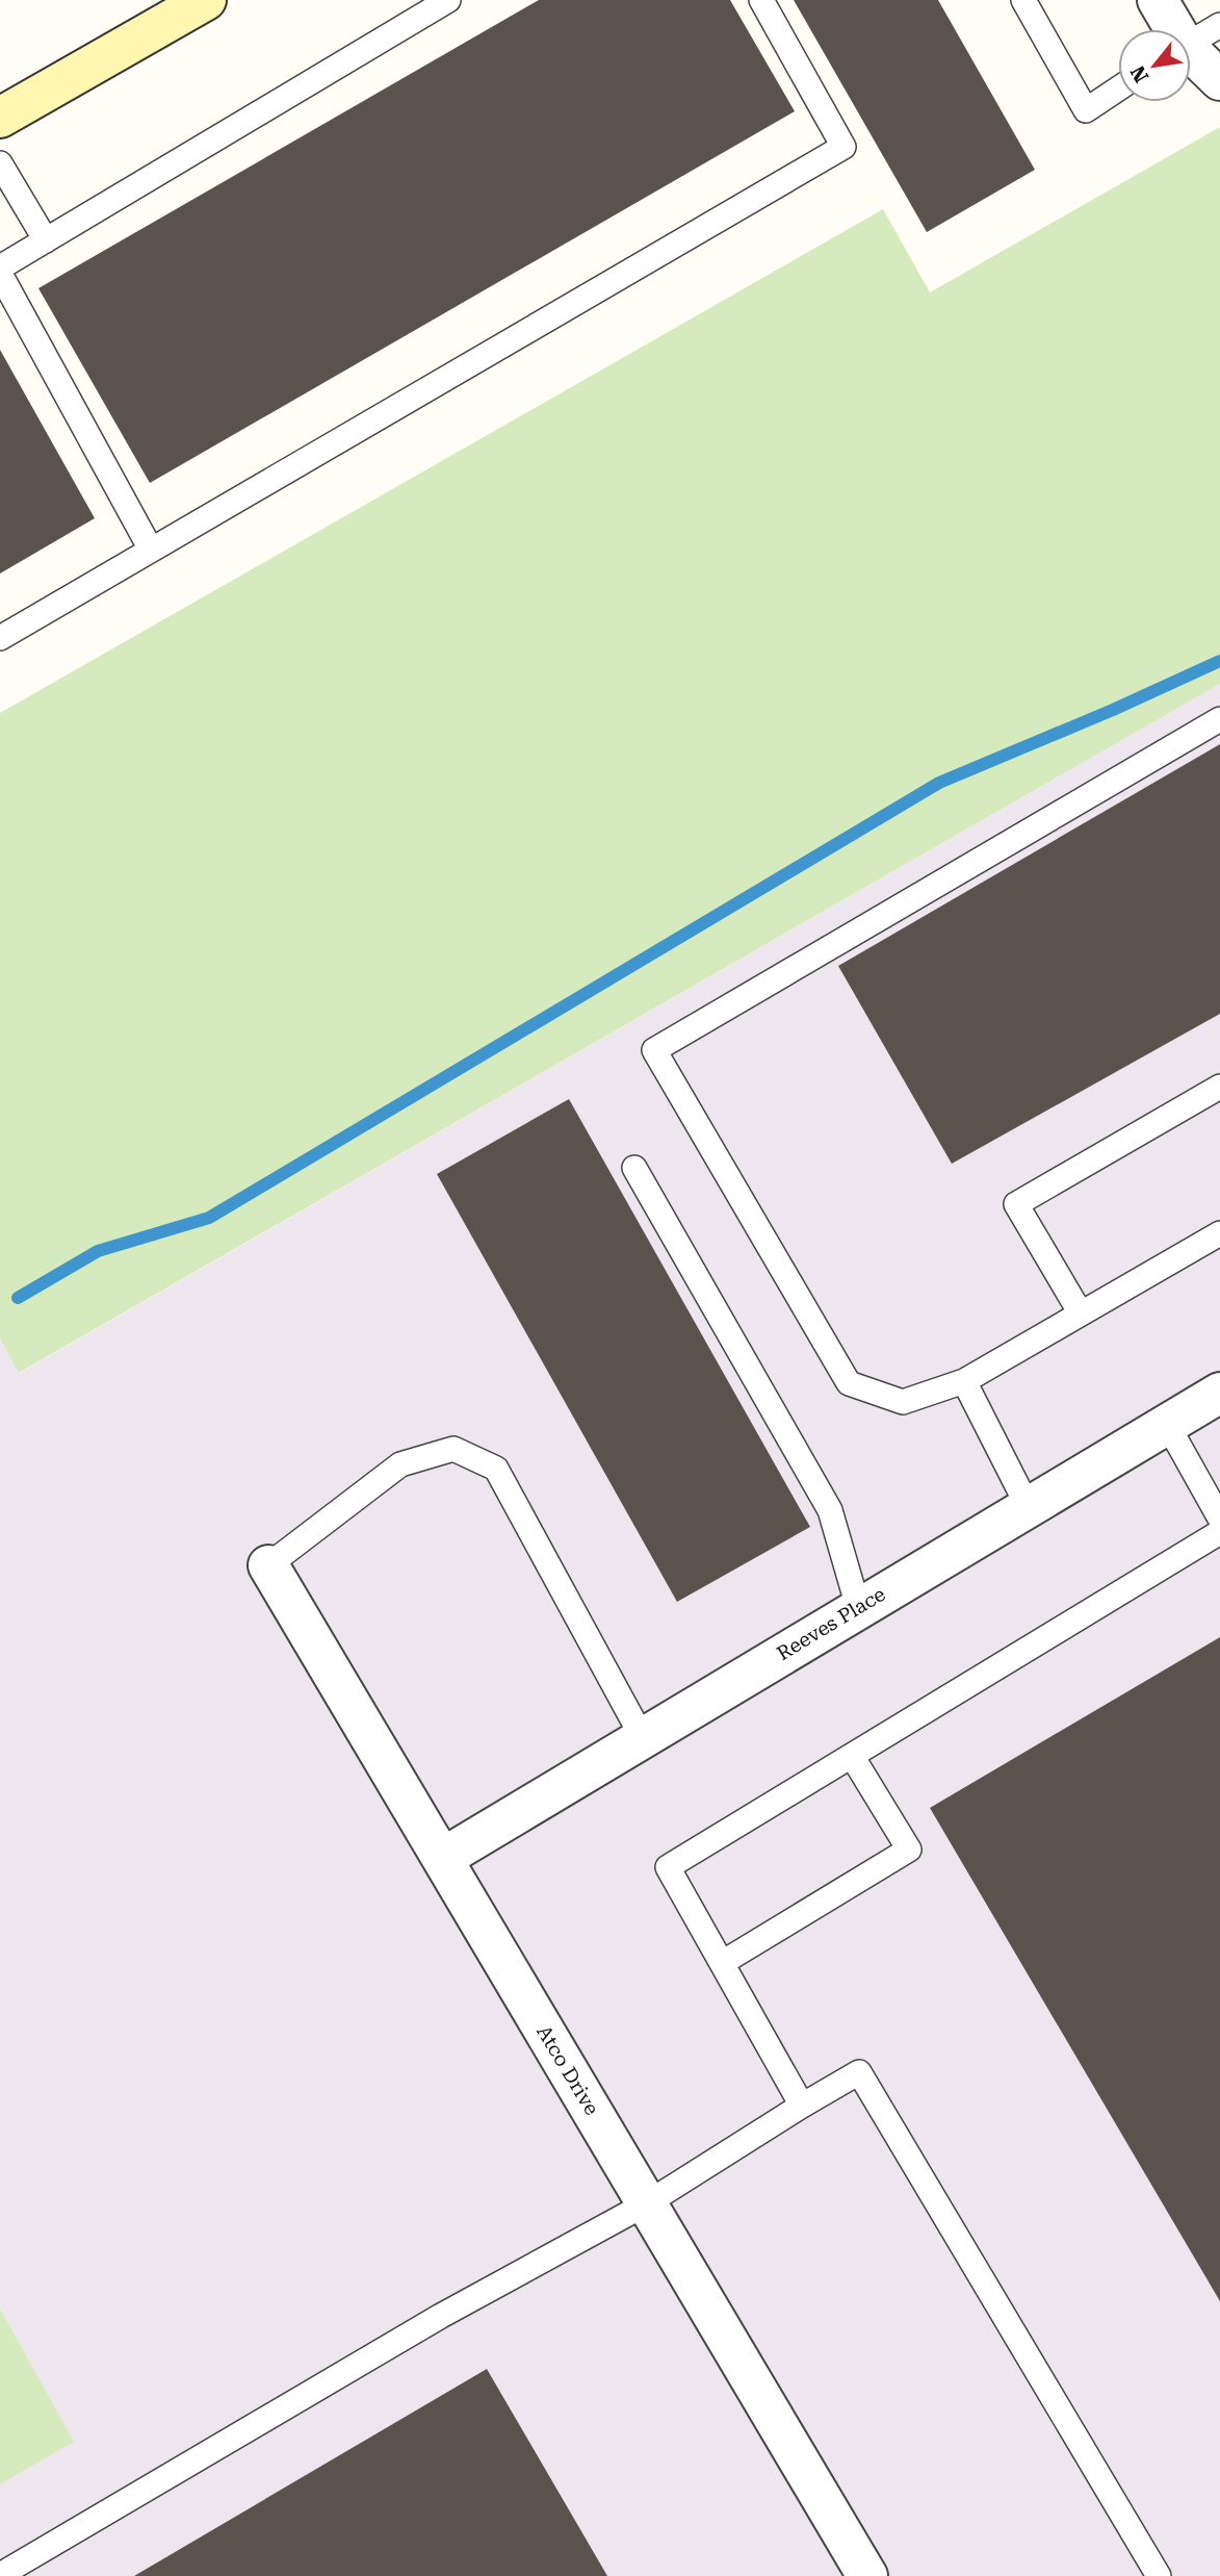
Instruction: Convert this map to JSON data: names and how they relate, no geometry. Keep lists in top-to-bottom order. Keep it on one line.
{"streets":{"street":["Reeves Place","Atco Drive"]},"crossings":[["Reeves Place","Atco Drive"]],"north":"bottom left"}
